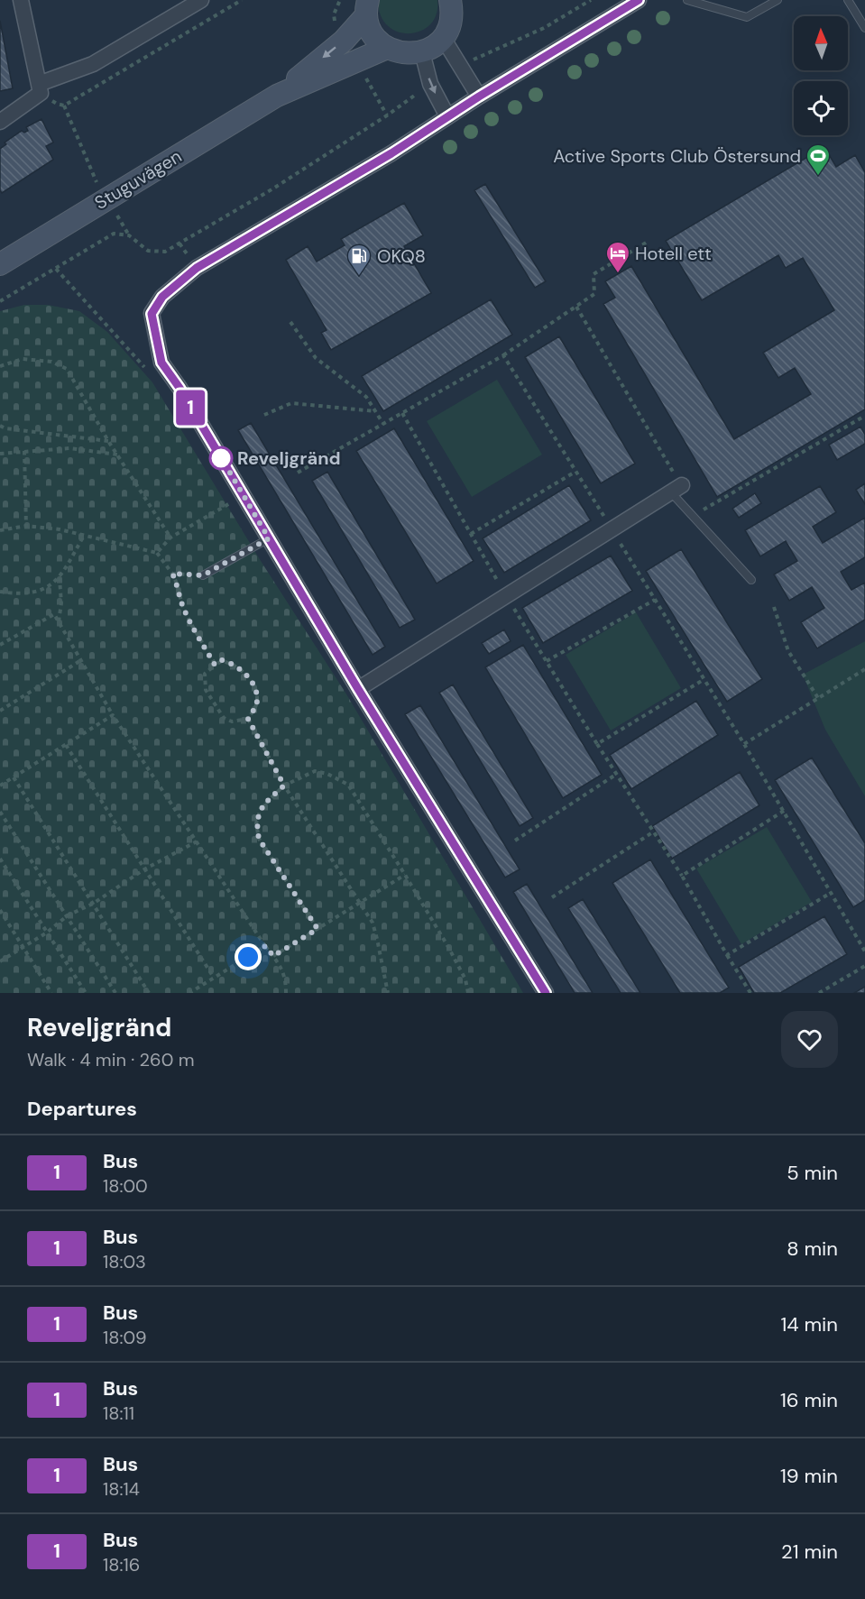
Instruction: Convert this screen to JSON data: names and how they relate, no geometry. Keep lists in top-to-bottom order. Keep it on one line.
{"streets":{"main road":["Stuguvägen"]},"places":{"sports":["Active Sports Club Östersund"],"hotel":["Hotell ett"],"fuel station":["OKQ8"],"other":["Reveljgränd"]},"lines":["bus line 1"],"north":"top","page":{"on_map":"1","heading":[["Reveljgränd","Walk · 4 min · 260 m"],"Departures"],"list":[{"mark":"1","name":"Bus","note":"18:00","value":"5 min"},{"mark":"1","name":"Bus","note":"18:03","value":"8 min"},{"mark":"1","name":"Bus","note":"18:09","value":"14 min"},{"mark":"1","name":"Bus","note":"18:11","value":"16 min"},{"mark":"1","name":"Bus","note":"18:14","value":"19 min"},{"mark":"1","name":"Bus","note":"18:16","value":"21 min"}]}}
